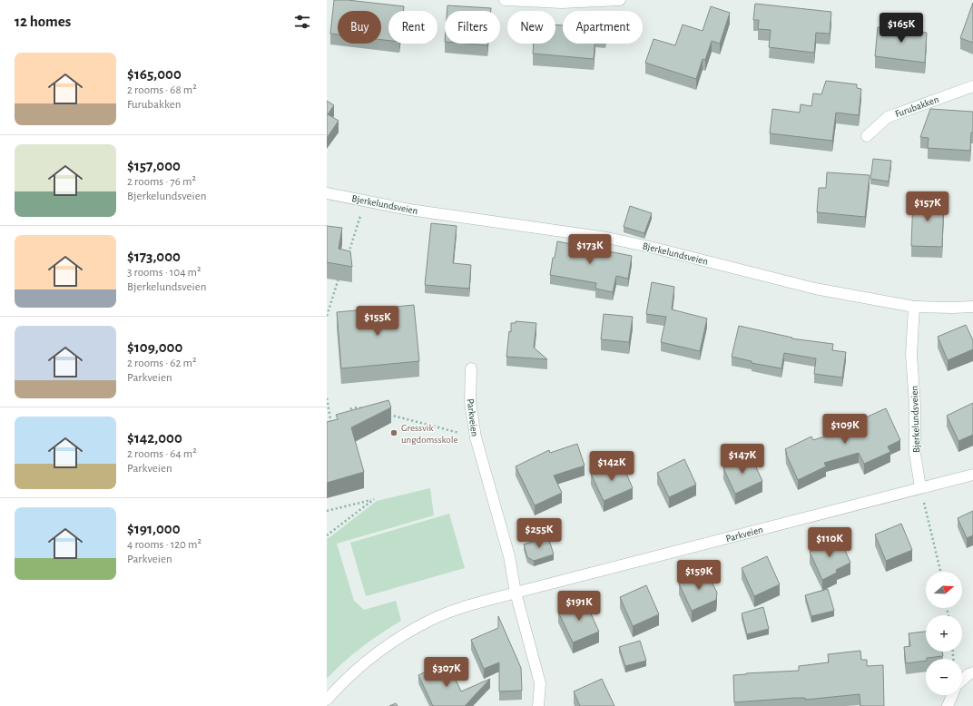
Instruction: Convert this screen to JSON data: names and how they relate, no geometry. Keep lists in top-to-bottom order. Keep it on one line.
{"streets":{"street":["Furubakken","Bjerkelundsveien","Parkveien"]},"crossings":[["Bjerkelundsveien","Parkveien"]],"places":["Gressvik ungdomsskole"],"north":"right","page":{"heading":"12 homes","chip":["Buy","Rent","Filters","New","Apartment"],"price":["$165K","$157K","$173K","$155K","$109K","$147K","$142K","$255K","$110K","$159K","$191K","$307K"],"list":[{"name":"$165,000","note":"2 rooms · 68 m² · Furubakken"},{"name":"$157,000","note":"2 rooms · 76 m² · Bjerkelundsveien"},{"name":"$173,000","note":"3 rooms · 104 m² · Bjerkelundsveien"},{"name":"$109,000","note":"2 rooms · 62 m² · Parkveien"},{"name":"$142,000","note":"2 rooms · 64 m² · Parkveien"},{"name":"$191,000","note":"4 rooms · 120 m² · Parkveien"}],"map_buttons":["+","−"]}}
